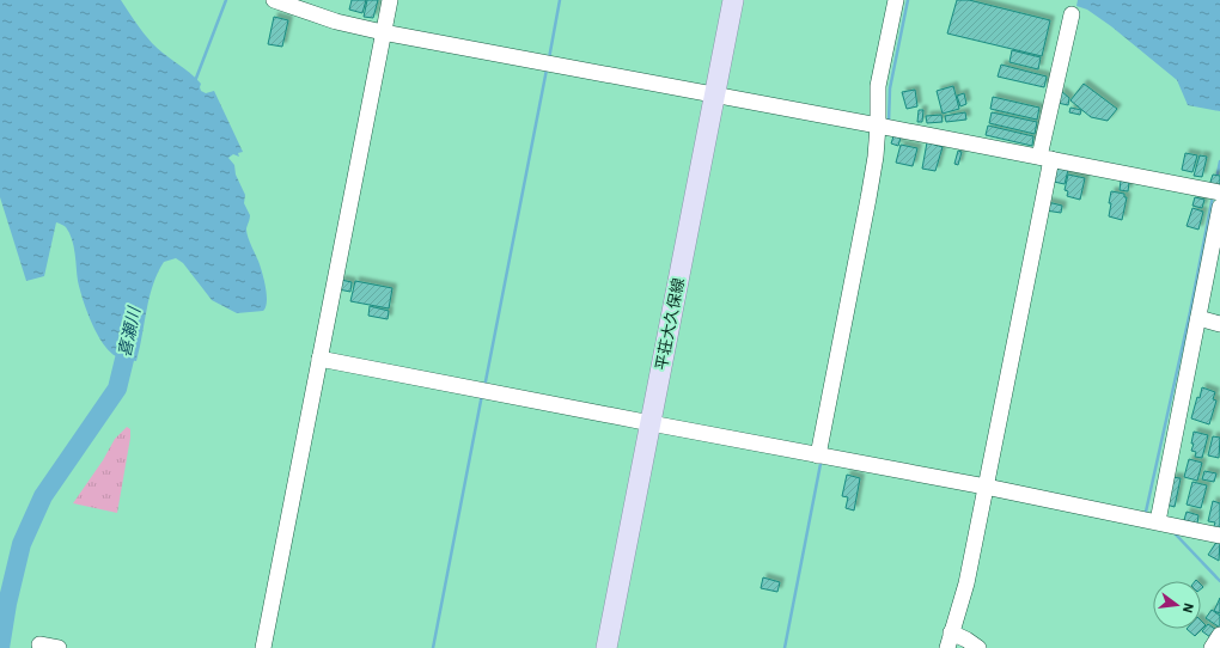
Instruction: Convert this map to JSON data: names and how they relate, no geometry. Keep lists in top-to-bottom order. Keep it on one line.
{"streets":{"main road":["平荘大久保線"]},"water":["喜瀬川"],"north":"right"}
